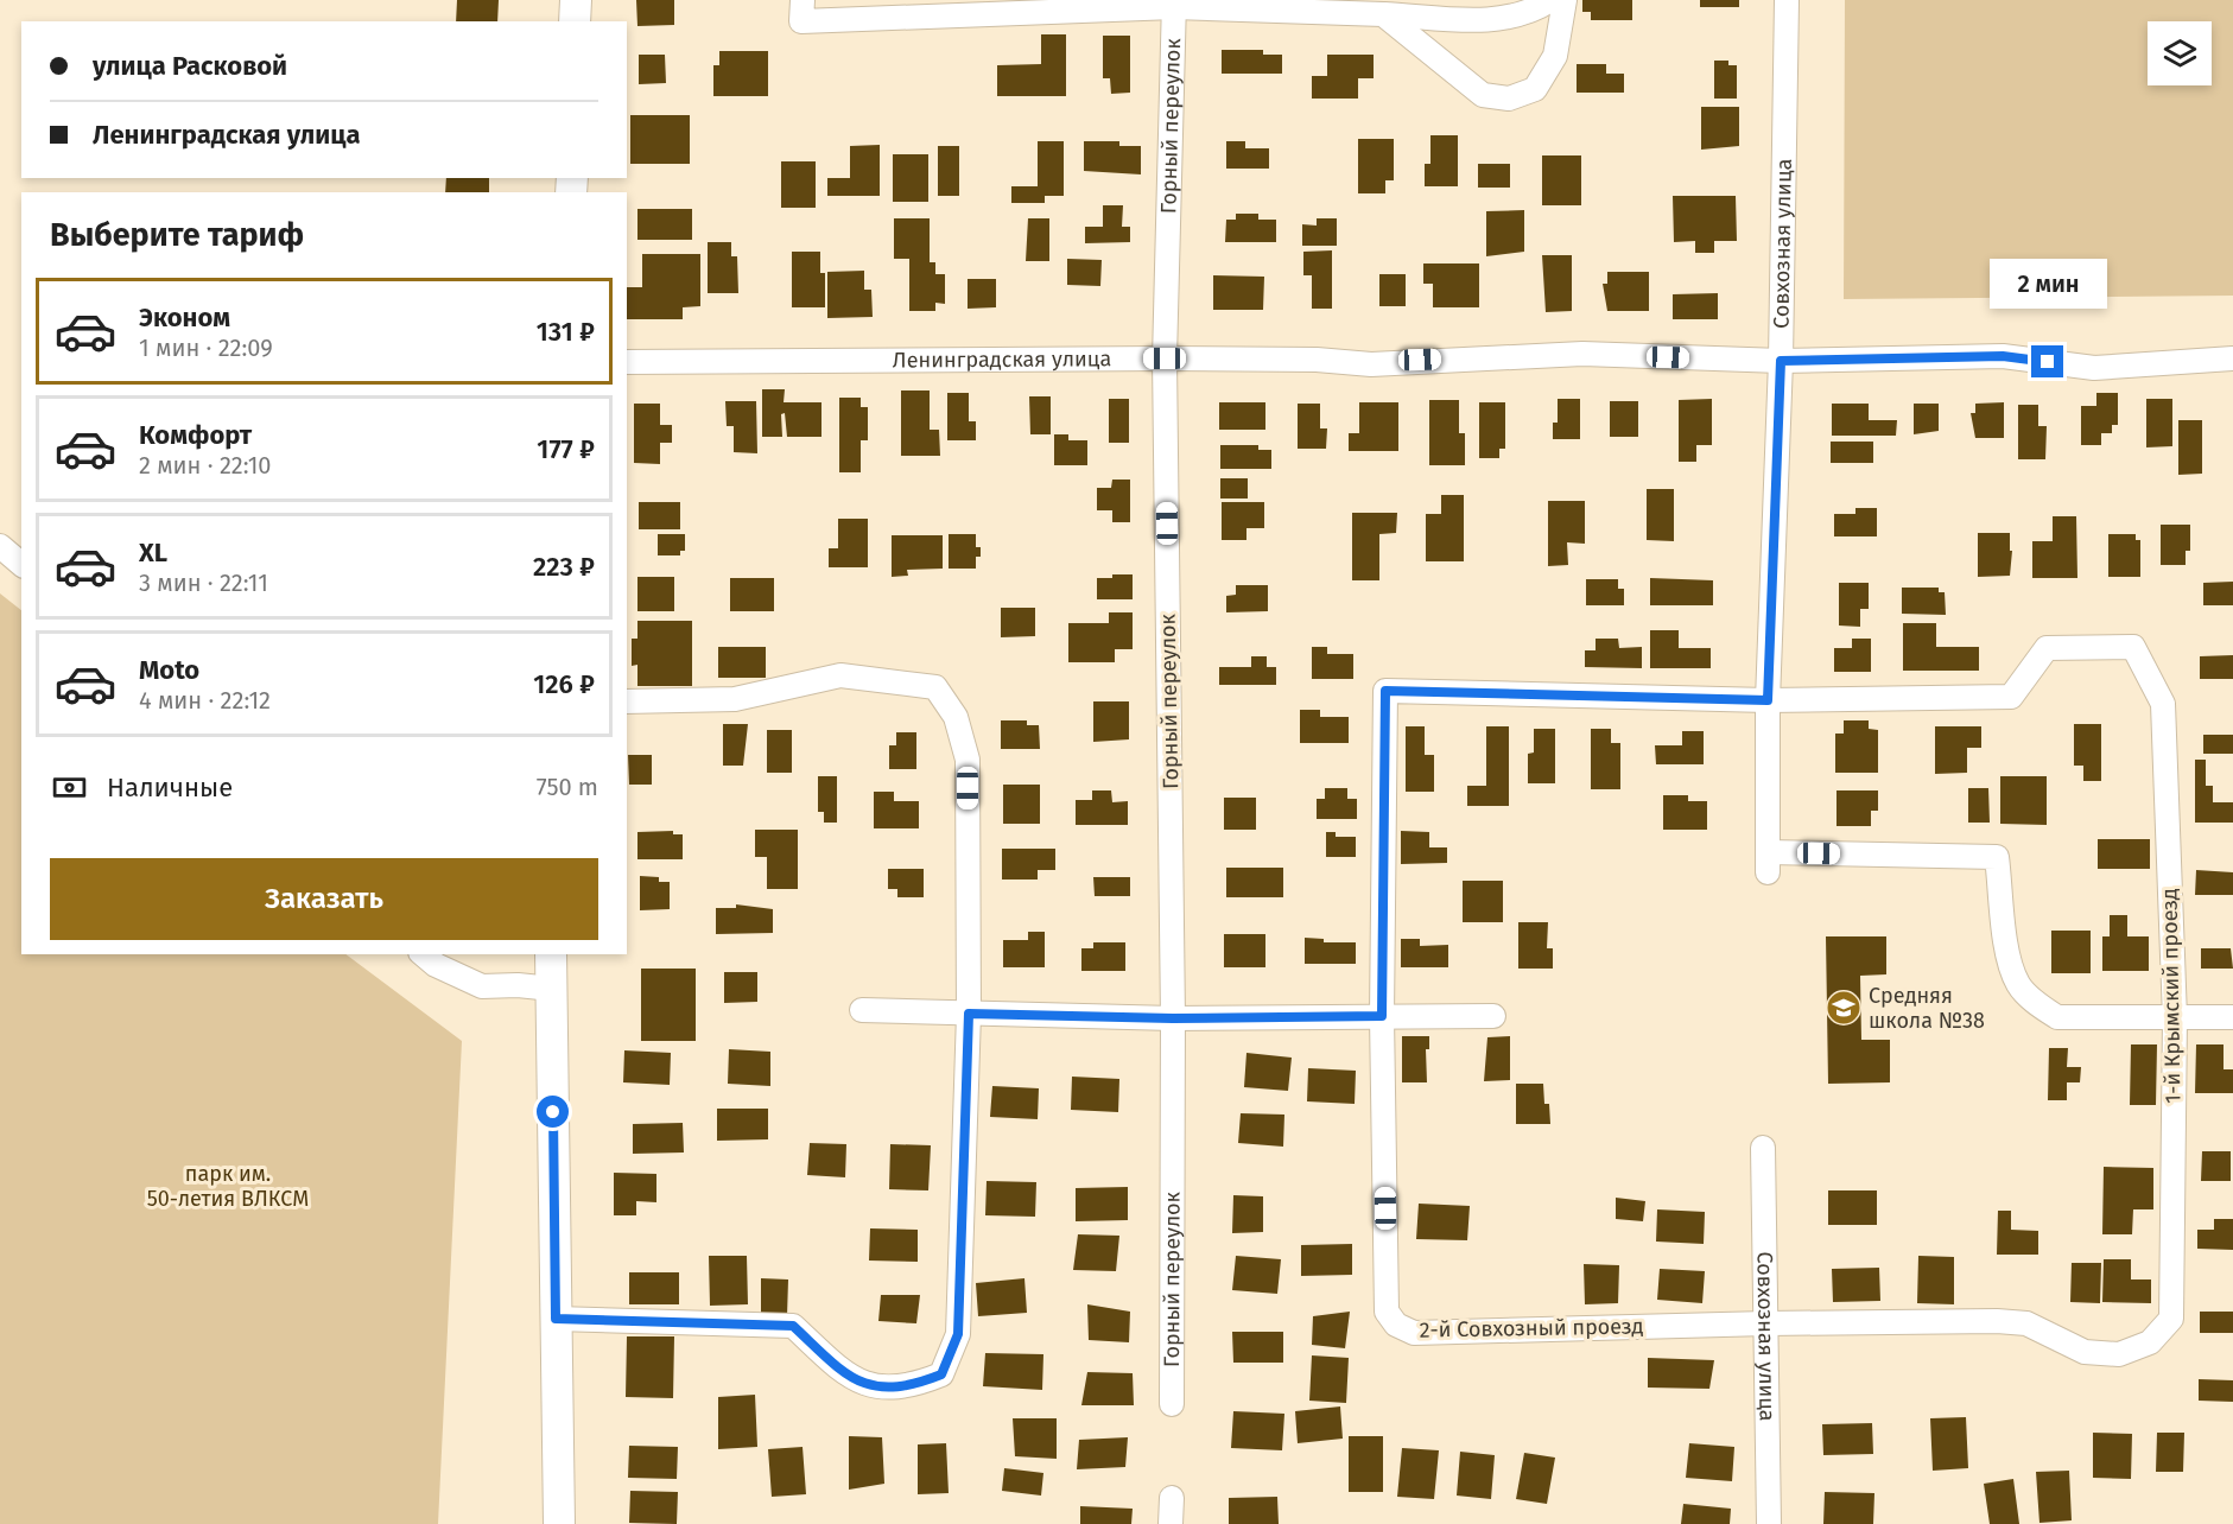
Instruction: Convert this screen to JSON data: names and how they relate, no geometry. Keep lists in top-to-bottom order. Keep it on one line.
{"streets":{"street":["Горный переулок","Совхозная улица","Ленинградская улица","1-й Крымский проезд","2-й Совхозный проезд"]},"crossings":[["Горный переулок","Ленинградская улица"],["Совхозная улица","Ленинградская улица"],["Совхозная улица","1-й Крымский проезд"],["Совхозная улица","2-й Совхозный проезд"],["1-й Крымский проезд","2-й Совхозный проезд"]],"parks":["парк им. 50-летия ВЛКСМ"],"places":{"school or university":["Средняя школа №38"]},"page":{"banner":["улица Расковой","Ленинградская улица"],"heading":"Выберите тариф","bubble":"2 мин","list":[{"name":"Эконом","note":"1 мин · 22:09","value":"131 ₽"},{"name":"Комфорт","note":"2 мин · 22:10","value":"177 ₽"},{"name":"XL","note":"3 мин · 22:11","value":"223 ₽"},{"name":"Moto","note":"4 мин · 22:12","value":"126 ₽"}],"pay":["Наличные","750 m"],"buttons":"Заказать"}}
